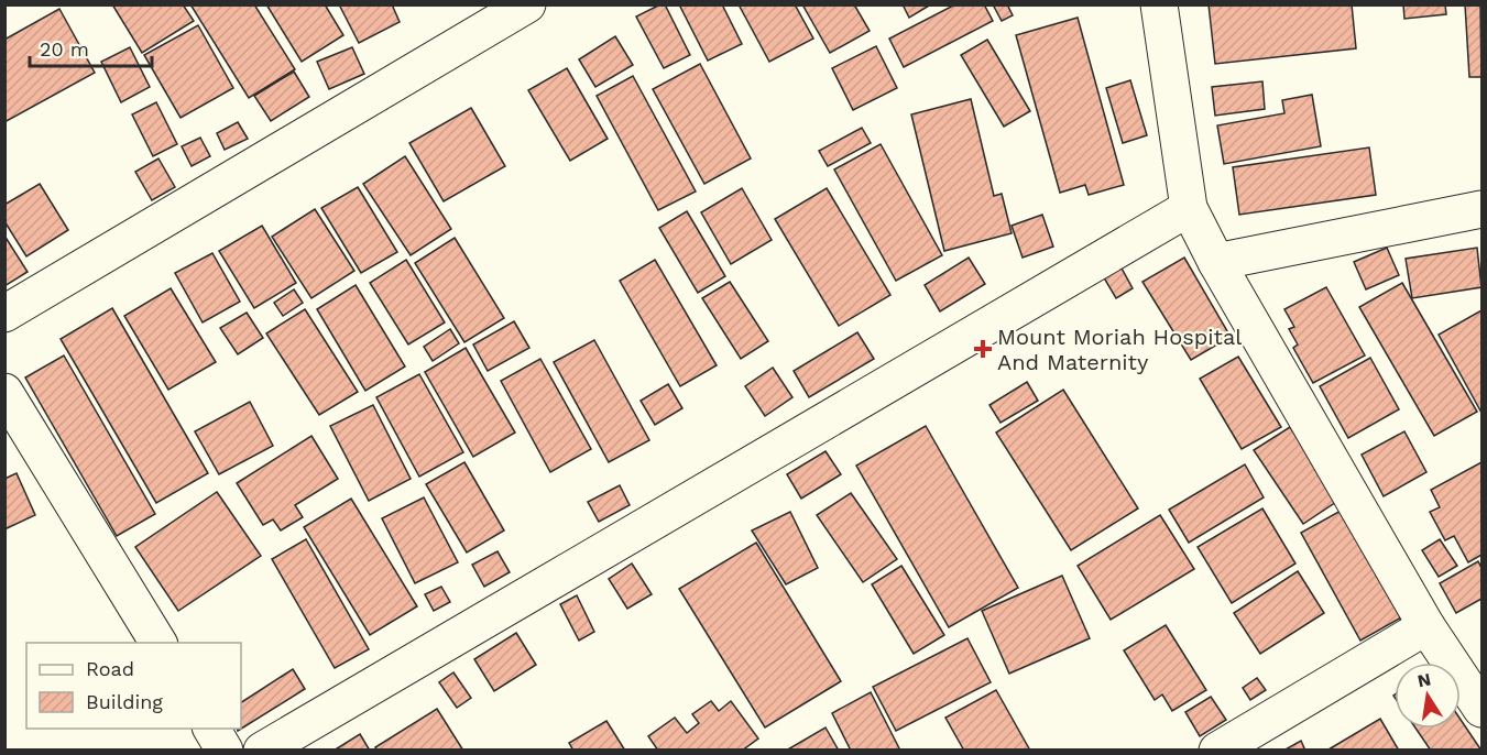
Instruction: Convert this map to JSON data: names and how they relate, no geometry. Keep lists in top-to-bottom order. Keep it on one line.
{"places":{"health":["Mount Moriah Hospital And Maternity"]},"legend":["Road","Building"],"scale_bar":"20 m","north":"top"}
